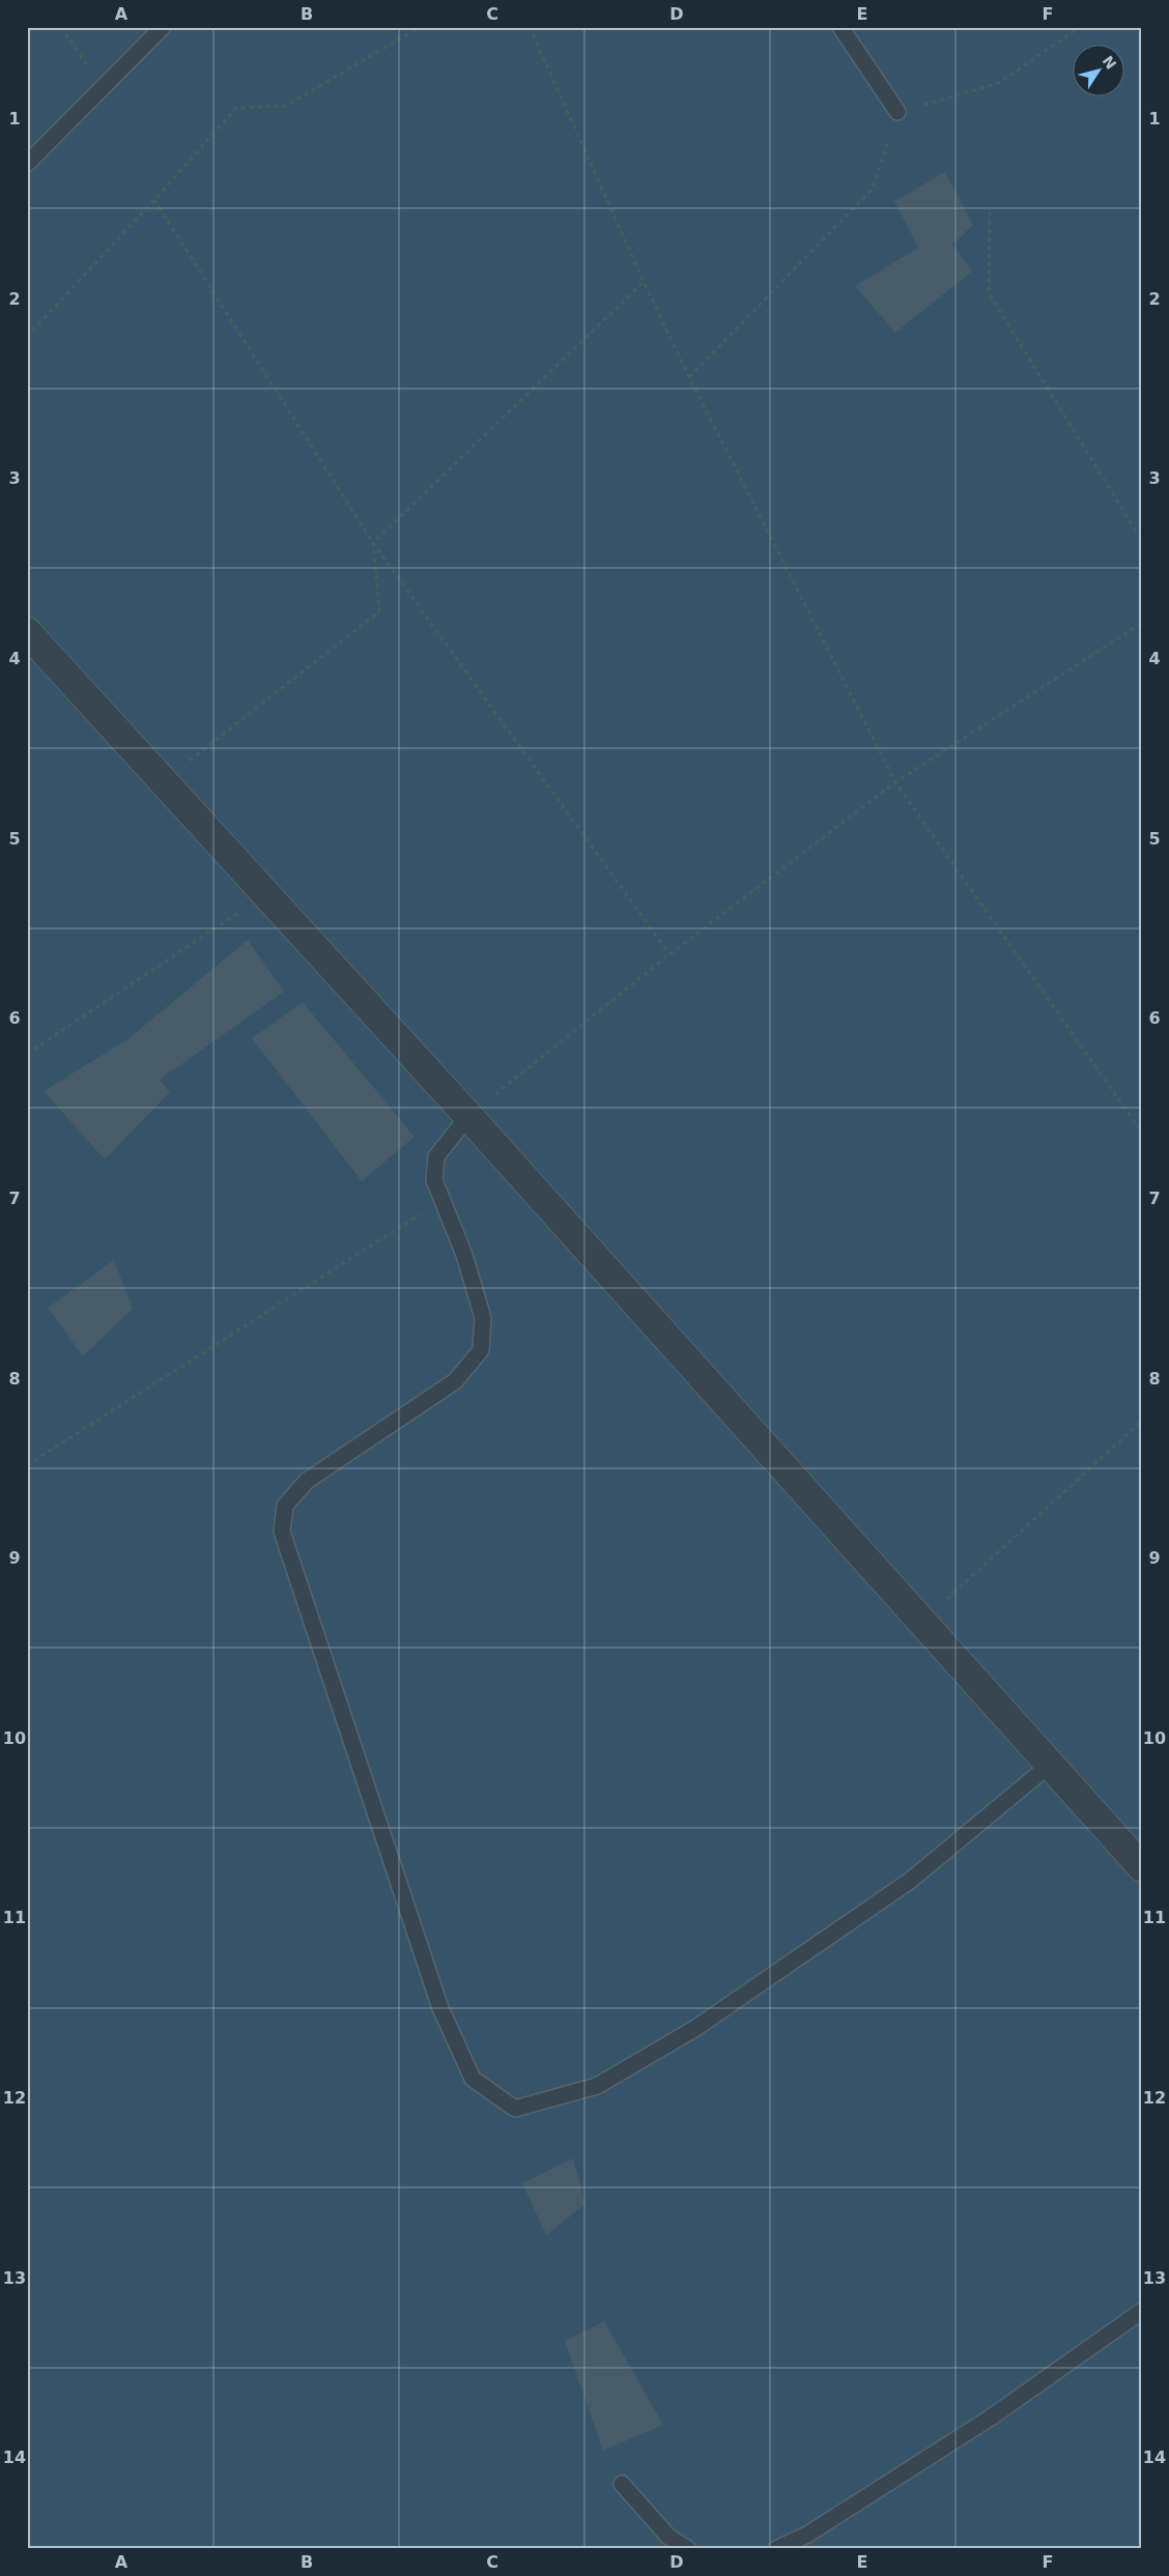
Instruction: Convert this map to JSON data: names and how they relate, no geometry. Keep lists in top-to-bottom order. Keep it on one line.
{"north":"top right","grid":{"columns":["A","B","C","D","E","F"],"rows":["1","2","3","4","5","6","7","8","9","10","11","12","13","14"]}}
